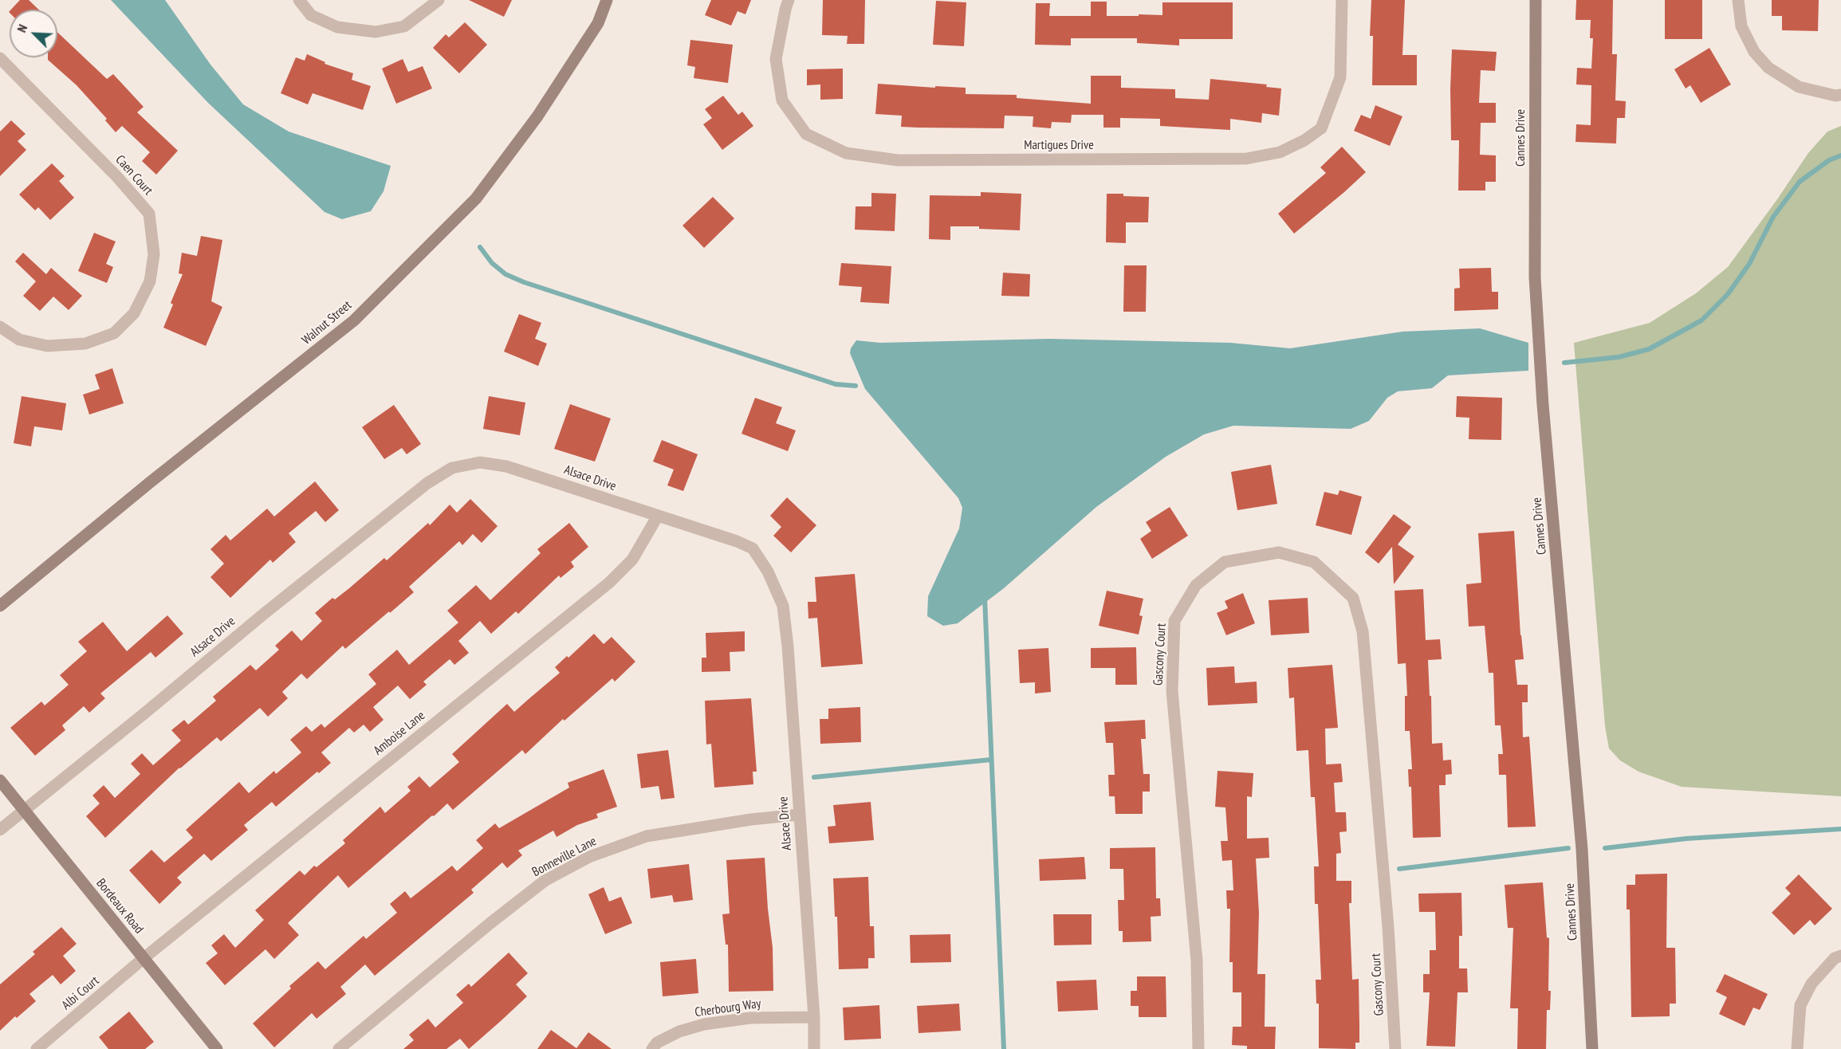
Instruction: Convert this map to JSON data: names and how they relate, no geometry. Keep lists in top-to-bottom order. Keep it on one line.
{"streets":{"street":["Cannes Drive","Martigues Drive","Caen Court","Walnut Street","Alsace Drive","Gascony Court","Amboise Lane","Bonneville Lane","Bordeaux Road","Albi Court","Cherbourg Way"]},"crossings":[["Alsace Drive","Amboise Lane"],["Alsace Drive","Bonneville Lane"],["Alsace Drive","Bordeaux Road"],["Alsace Drive","Cherbourg Way"],["Amboise Lane","Bordeaux Road"],["Amboise Lane","Albi Court"],["Bordeaux Road","Albi Court"]],"north":"top left"}
